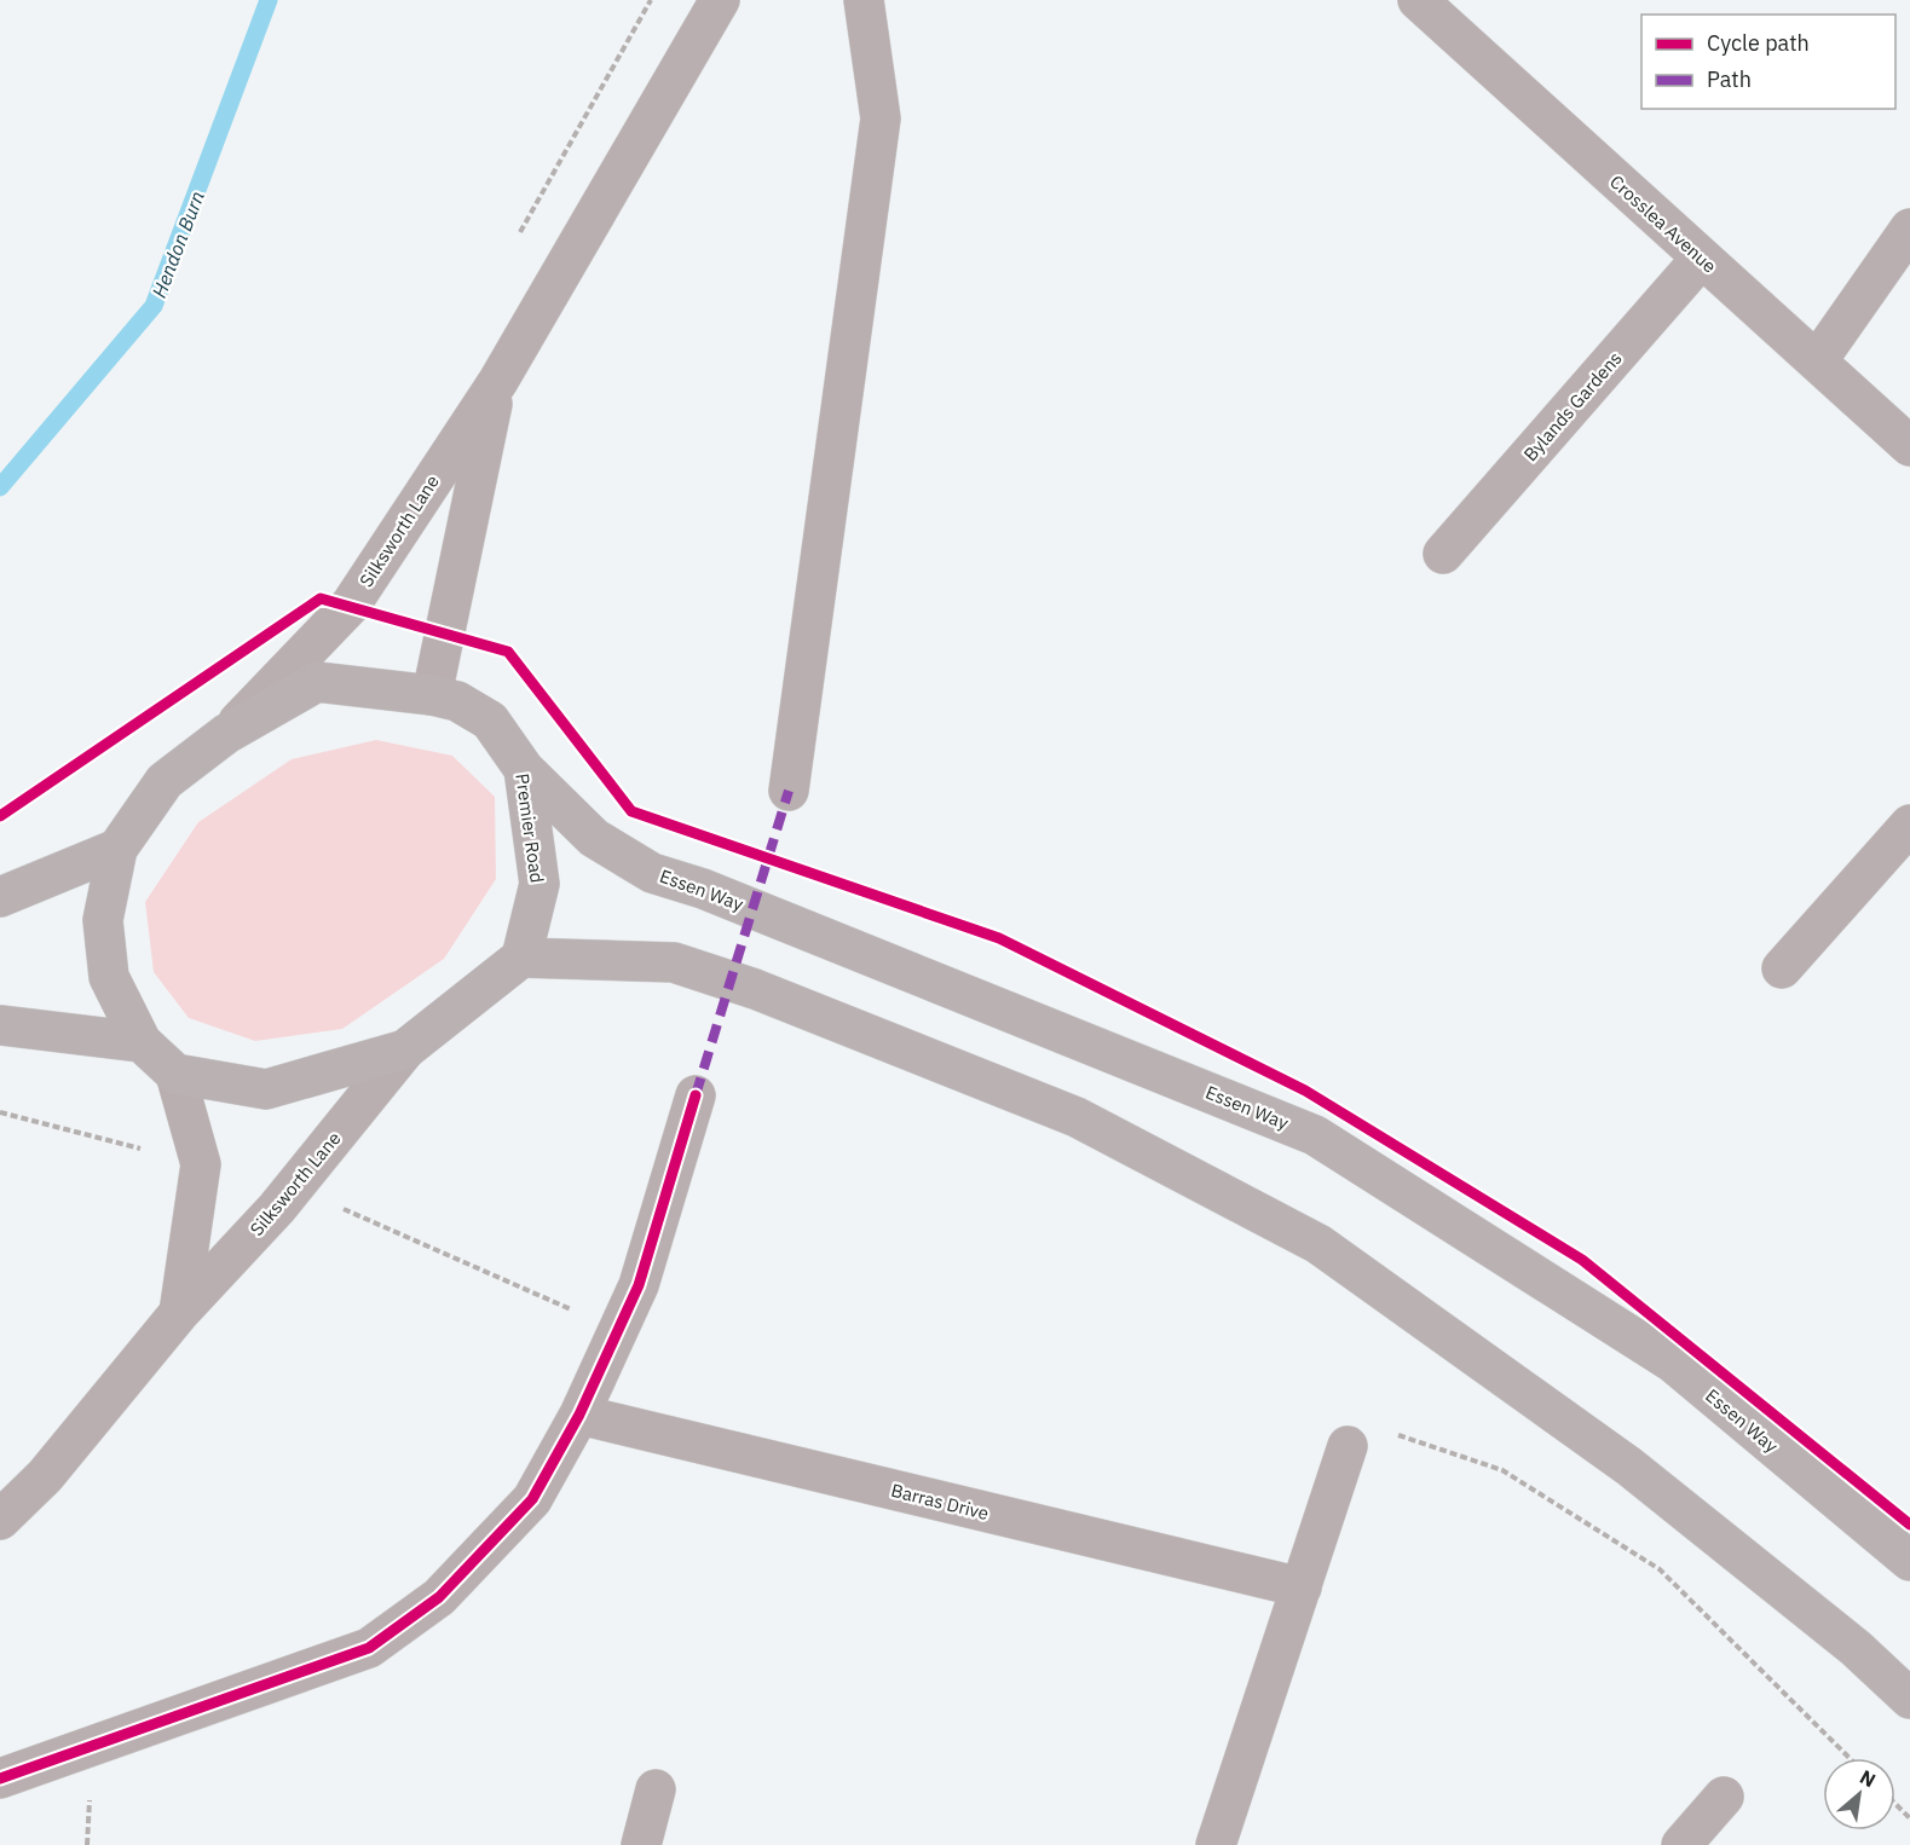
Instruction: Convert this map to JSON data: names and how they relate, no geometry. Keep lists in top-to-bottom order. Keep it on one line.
{"streets":{"main road":["Premier Road","Essen Way"],"street":["Crosslea Avenue","Bylands Gardens","Silksworth Lane","Barras Drive"]},"crossings":[["Crosslea Avenue","Bylands Gardens"],["Silksworth Lane","Premier Road"],["Premier Road","Essen Way"]],"water":["Hendon Burn"],"legend":["Cycle path","Path"],"north":"top right"}
